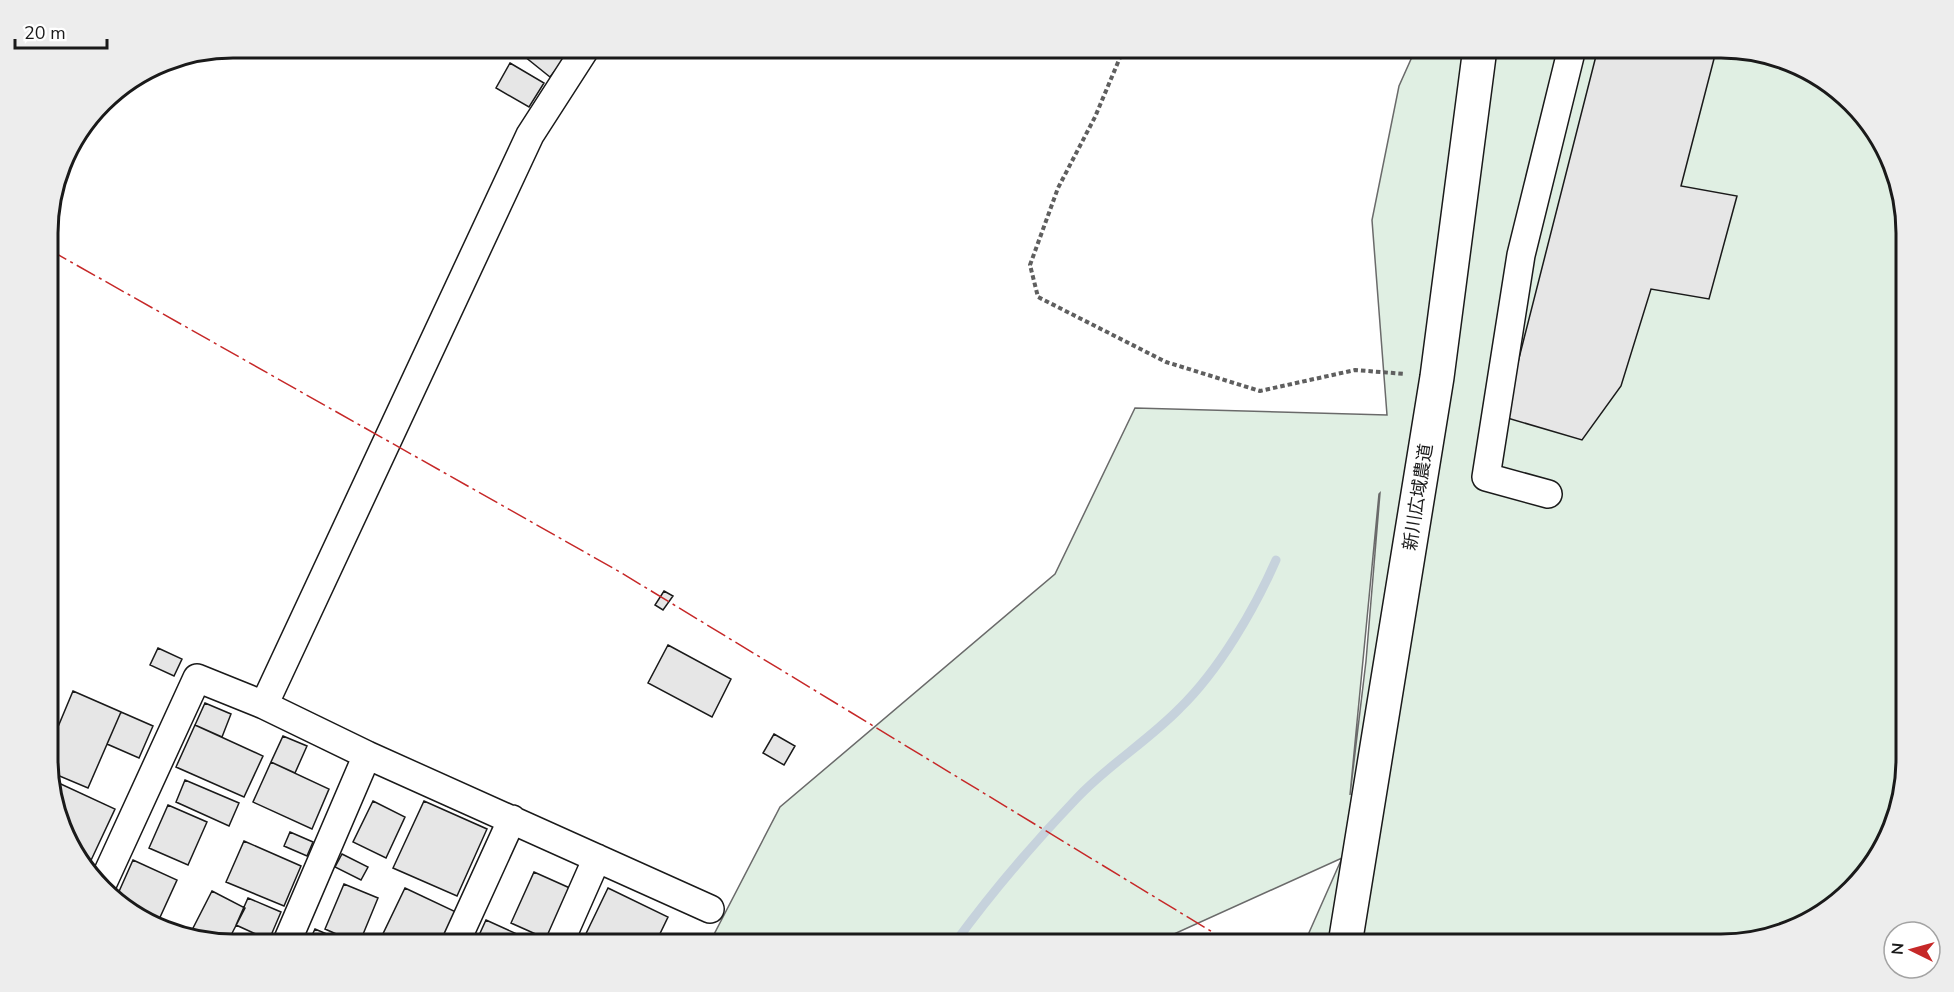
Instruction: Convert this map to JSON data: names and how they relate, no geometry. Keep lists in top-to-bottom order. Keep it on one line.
{"streets":{"street":["新川広域農道"]},"scale_bar":"20 m","north":"left"}
